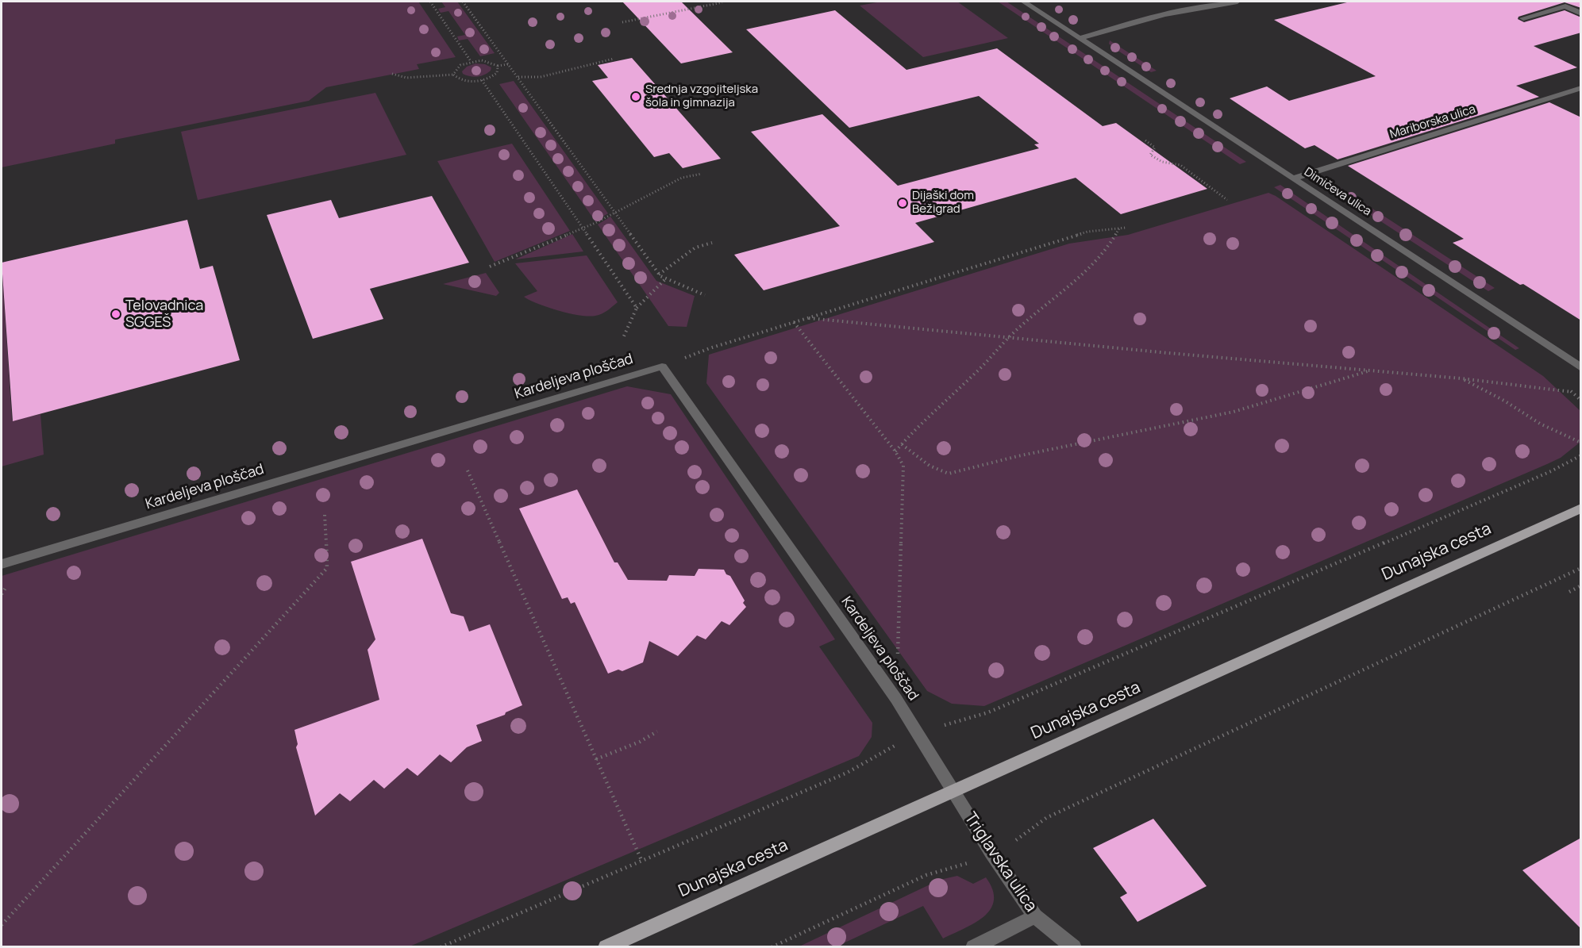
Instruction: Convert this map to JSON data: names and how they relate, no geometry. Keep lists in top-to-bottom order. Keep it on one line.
{"streets":{"main road":["Dunajska cesta"],"street":["Mariborska ulica","Dimičeva ulica","Kardeljeva ploščad","Triglavska ulica"]},"crossings":[["Mariborska ulica","Dimičeva ulica"],["Kardeljeva ploščad","Dunajska cesta"],["Kardeljeva ploščad","Triglavska ulica"],["Dunajska cesta","Triglavska ulica"]],"places":["Srednja vzgojiteljska šola in gimnazija","Dijaški dom Bežigrad","Telovadnica SGGEŠ"]}
